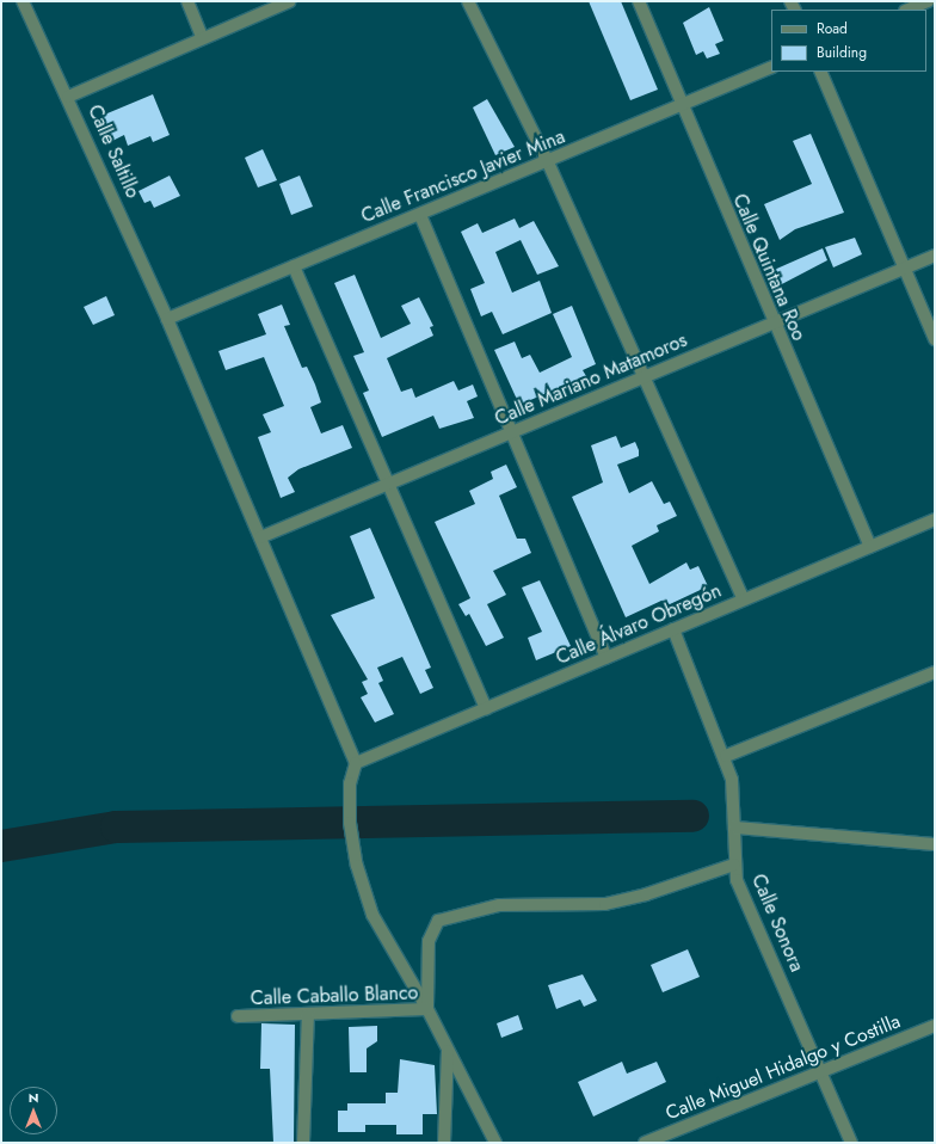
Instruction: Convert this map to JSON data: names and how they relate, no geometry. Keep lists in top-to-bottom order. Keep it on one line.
{"streets":{"street":["Calle Saltillo","Calle Francisco Javier Mina","Calle Quintana Roo","Calle Mariano Matamoros","Calle Álvaro Obregón","Calle Sonora","Calle Caballo Blanco","Calle Miguel Hidalgo y Costilla"]},"crossings":[["Calle Saltillo","Calle Francisco Javier Mina"],["Calle Saltillo","Calle Mariano Matamoros"],["Calle Saltillo","Calle Álvaro Obregón"],["Calle Francisco Javier Mina","Calle Quintana Roo"],["Calle Quintana Roo","Calle Mariano Matamoros"],["Calle Quintana Roo","Calle Álvaro Obregón"],["Calle Álvaro Obregón","Calle Sonora"],["Calle Sonora","Calle Miguel Hidalgo y Costilla"]],"legend":["Road","Building"],"north":"top"}
